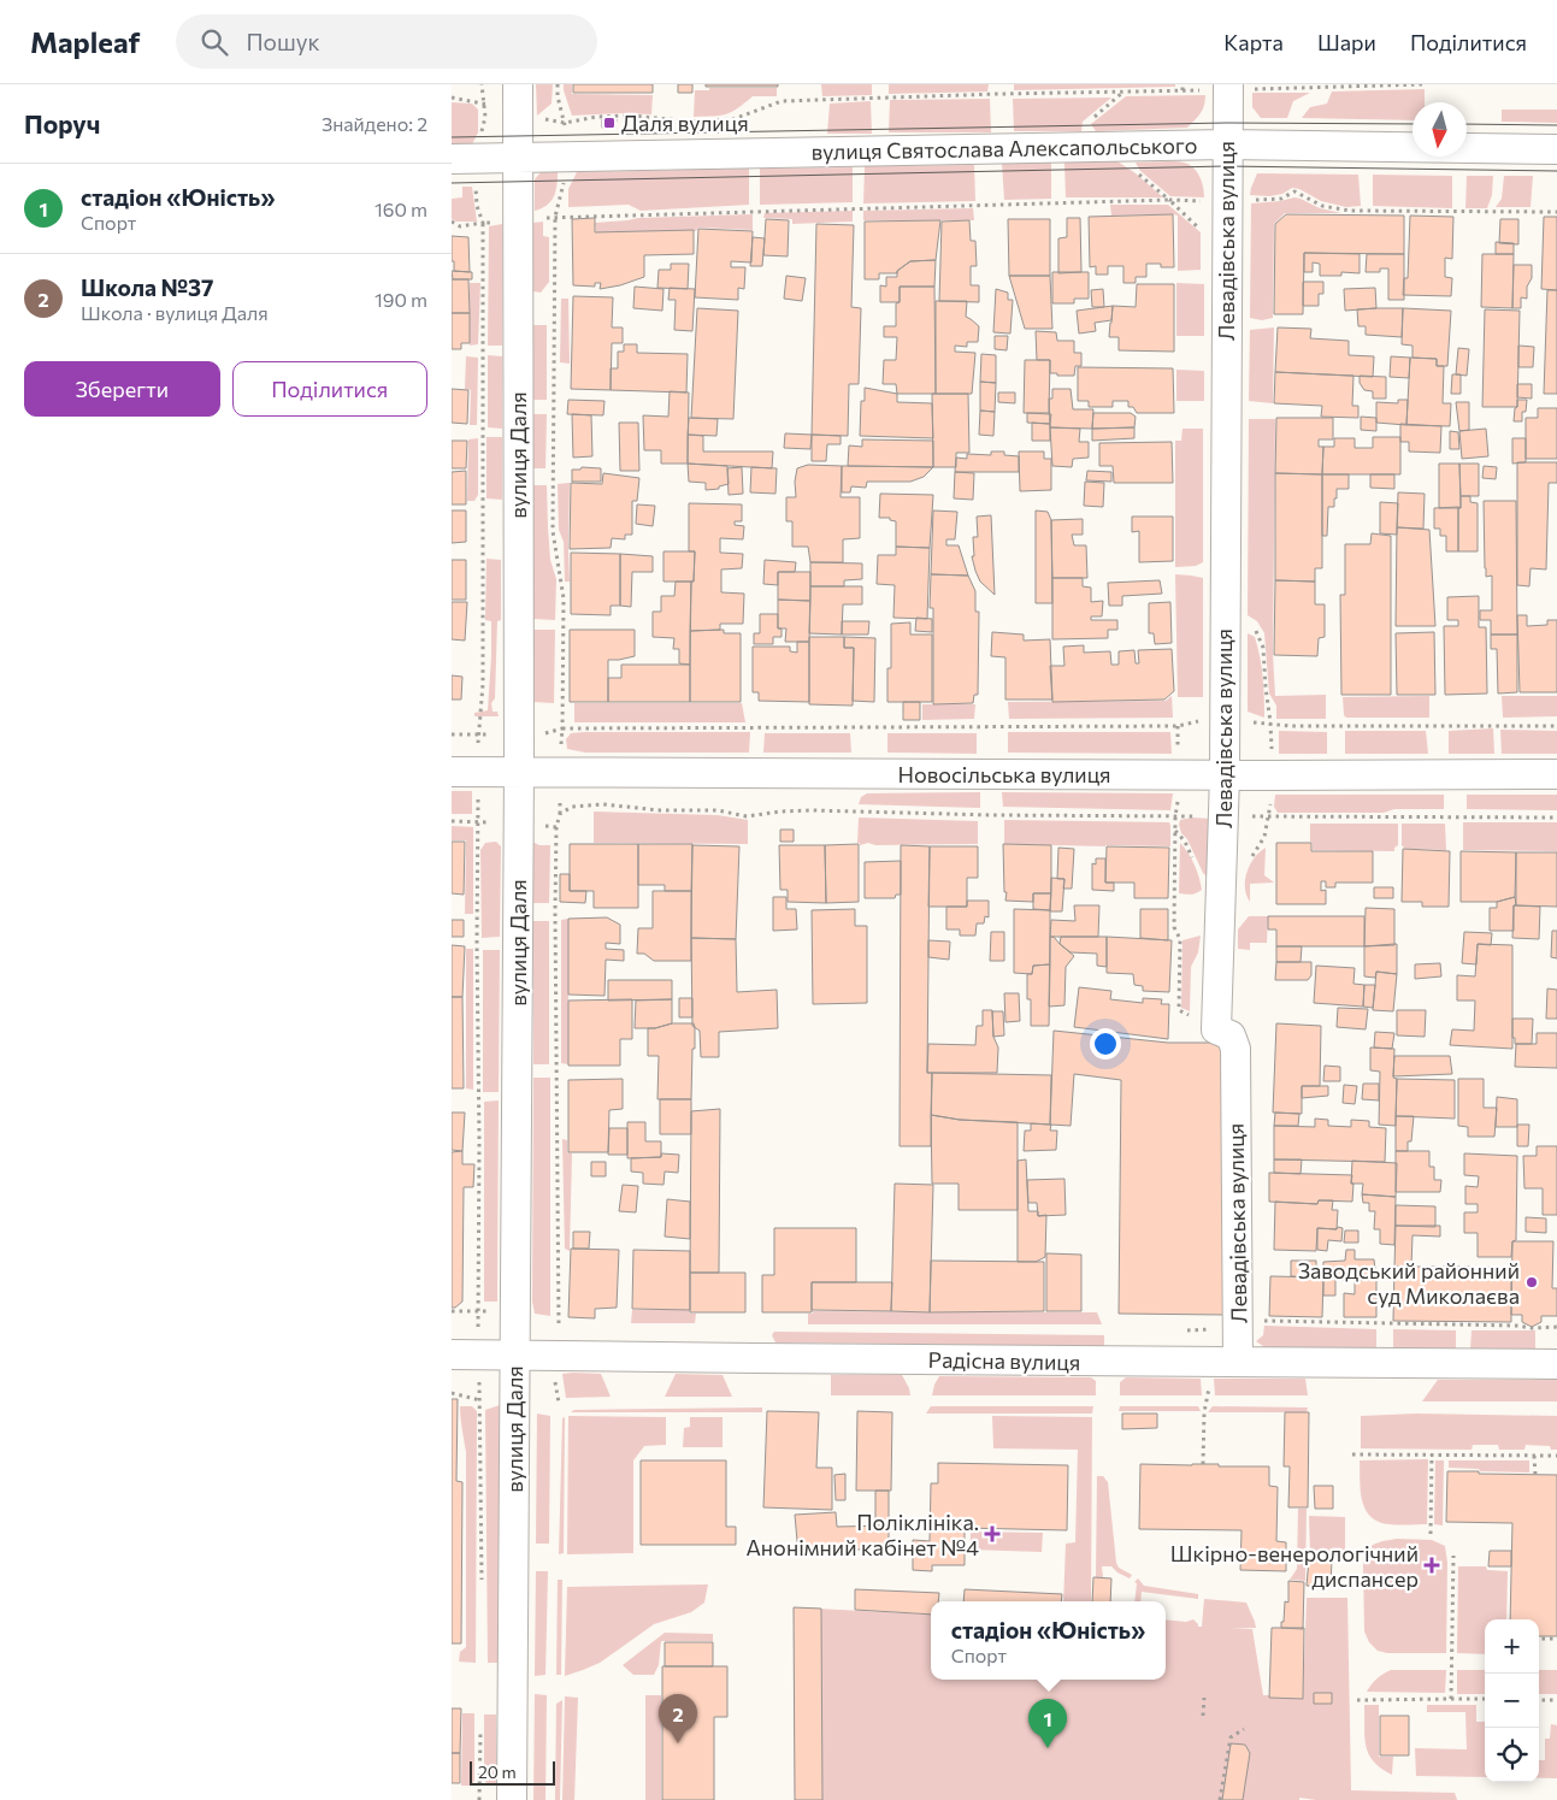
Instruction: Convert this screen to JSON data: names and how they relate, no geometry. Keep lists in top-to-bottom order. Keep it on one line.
{"streets":{"street":["вулиця Святослава Алексапольського","Левадівська вулиця","вулиця Даля","Новосільська вулиця","Радісна вулиця"]},"crossings":[["вулиця Святослава Алексапольського","Левадівська вулиця"],["вулиця Святослава Алексапольського","вулиця Даля"],["Левадівська вулиця","Новосільська вулиця"],["Левадівська вулиця","Радісна вулиця"],["вулиця Даля","Новосільська вулиця"],["вулиця Даля","Радісна вулиця"]],"places":{"transit":["Даля вулиця"],"other":["Заводський районний суд Миколаєва"],"health":["Поліклініка. Анонімний кабінет №4","Шкірно-венерологічний диспансер"]},"scale_bar":"20 m","north":"bottom","page":{"header":"Mapleaf","search":"Пошук","nav":["Карта","Шари","Поділитися"],"heading":["Поруч","Знайдено: 2"],"list":[{"mark":"1","name":"стадіон «Юність»","note":"Спорт","value":"160 m"},{"mark":"2","name":"Школа №37","note":"Школа · вулиця Даля","value":"190 m"}],"buttons":["Зберегти","Поділитися"],"popup":["стадіон «Юність»","Спорт"],"map_buttons":["+","−"],"pins":["2","1"],"scale":"20 m"}}
